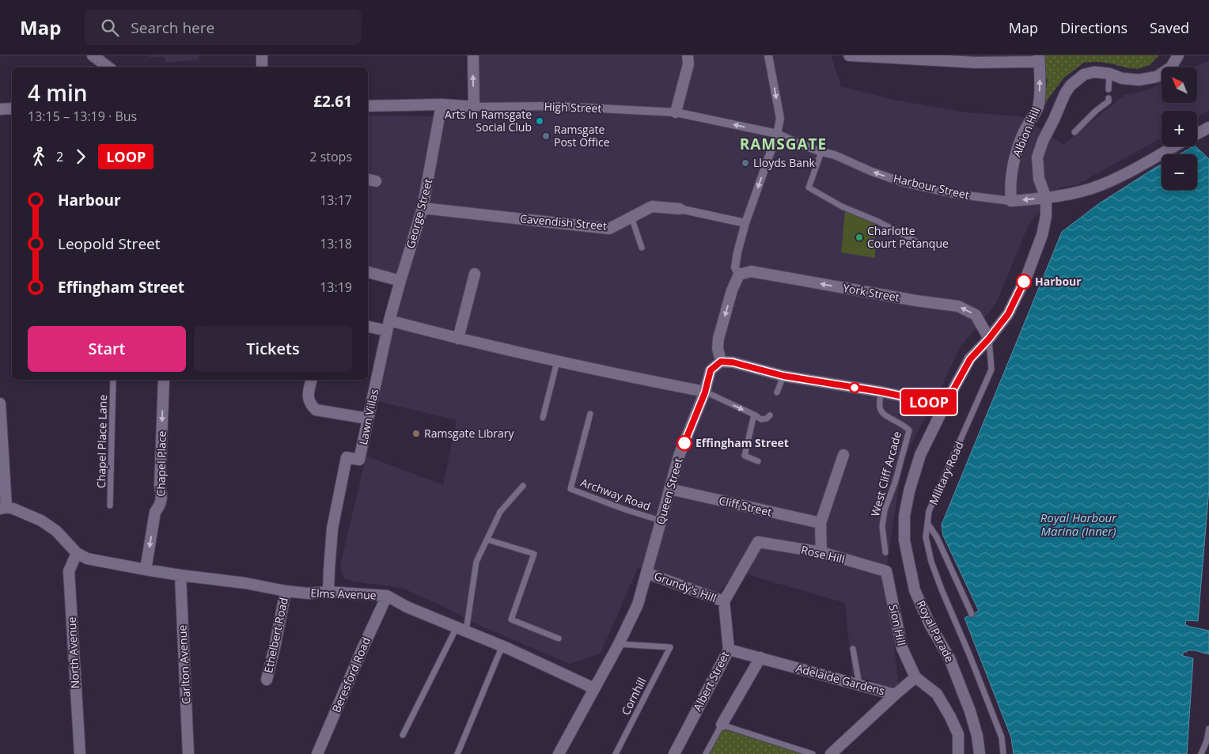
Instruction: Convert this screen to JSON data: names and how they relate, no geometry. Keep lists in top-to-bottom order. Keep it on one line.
{"streets":{"street":["High Street","Albion Hill","Harbour Street","George Street","Cavendish Street","York Street","Lawn Villas","Chapel Place","Queen Street","Cliff Street","Rose Hill","Grundy's Hill","Elms Avenue","Sion Hill","Royal Parade","Ethelbert Road","North Avenue","Carlton Avenue","Beresford Road","Adelaide Gardens","Albert Street"],"lane":["Chapel Place Lane","Military Road","West Cliff Arcade","Archway Road","Cornhill"]},"crossings":[["High Street","Harbour Street"],["High Street","George Street"],["Albion Hill","Harbour Street"],["George Street","Cavendish Street"],["George Street","Lawn Villas"],["York Street","Military Road"],["York Street","Royal Parade"],["Lawn Villas","Elms Avenue"],["Chapel Place","Elms Avenue"],["Military Road","Royal Parade"],["Queen Street","Archway Road"],["Queen Street","Cliff Street"],["Queen Street","Grundy's Hill"],["Queen Street","Elms Avenue"],["Queen Street","Cornhill"],["Rose Hill","Grundy's Hill"],["Rose Hill","Sion Hill"],["Rose Hill","Albert Street"],["Grundy's Hill","Albert Street"],["Elms Avenue","Ethelbert Road"],["Elms Avenue","North Avenue"],["Elms Avenue","Carlton Avenue"],["Elms Avenue","Beresford Road"],["Sion Hill","Adelaide Gardens"],["Adelaide Gardens","Albert Street"]],"one_way":["Albion Hill","Harbour Street","Chapel Place"],"districts":["RAMSGATE"],"water":["Royal Harbour Marina (Inner)"],"places":["Arts in Ramsgate Social Club","Ramsgate Post Office","Lloyds Bank","Charlotte Court Petanque","Harbour","Ramsgate Library","Effingham Street"],"lines":["bus line LOOP"],"north":"top left","page":{"header":"Map","search":"Search here","nav":["Map","Directions","Saved"],"on_map":"LOOP","map_buttons":["+","−"],"heading":["4 min","13:15 – 13:19 · Bus","£2.61"],"legs":["2","LOOP","2 stops"],"list":[{"name":"Harbour","value":"13:17"},{"name":"Leopold Street","value":"13:18"},{"name":"Effingham Street","value":"13:19"}],"buttons":["Start","Tickets"]}}
